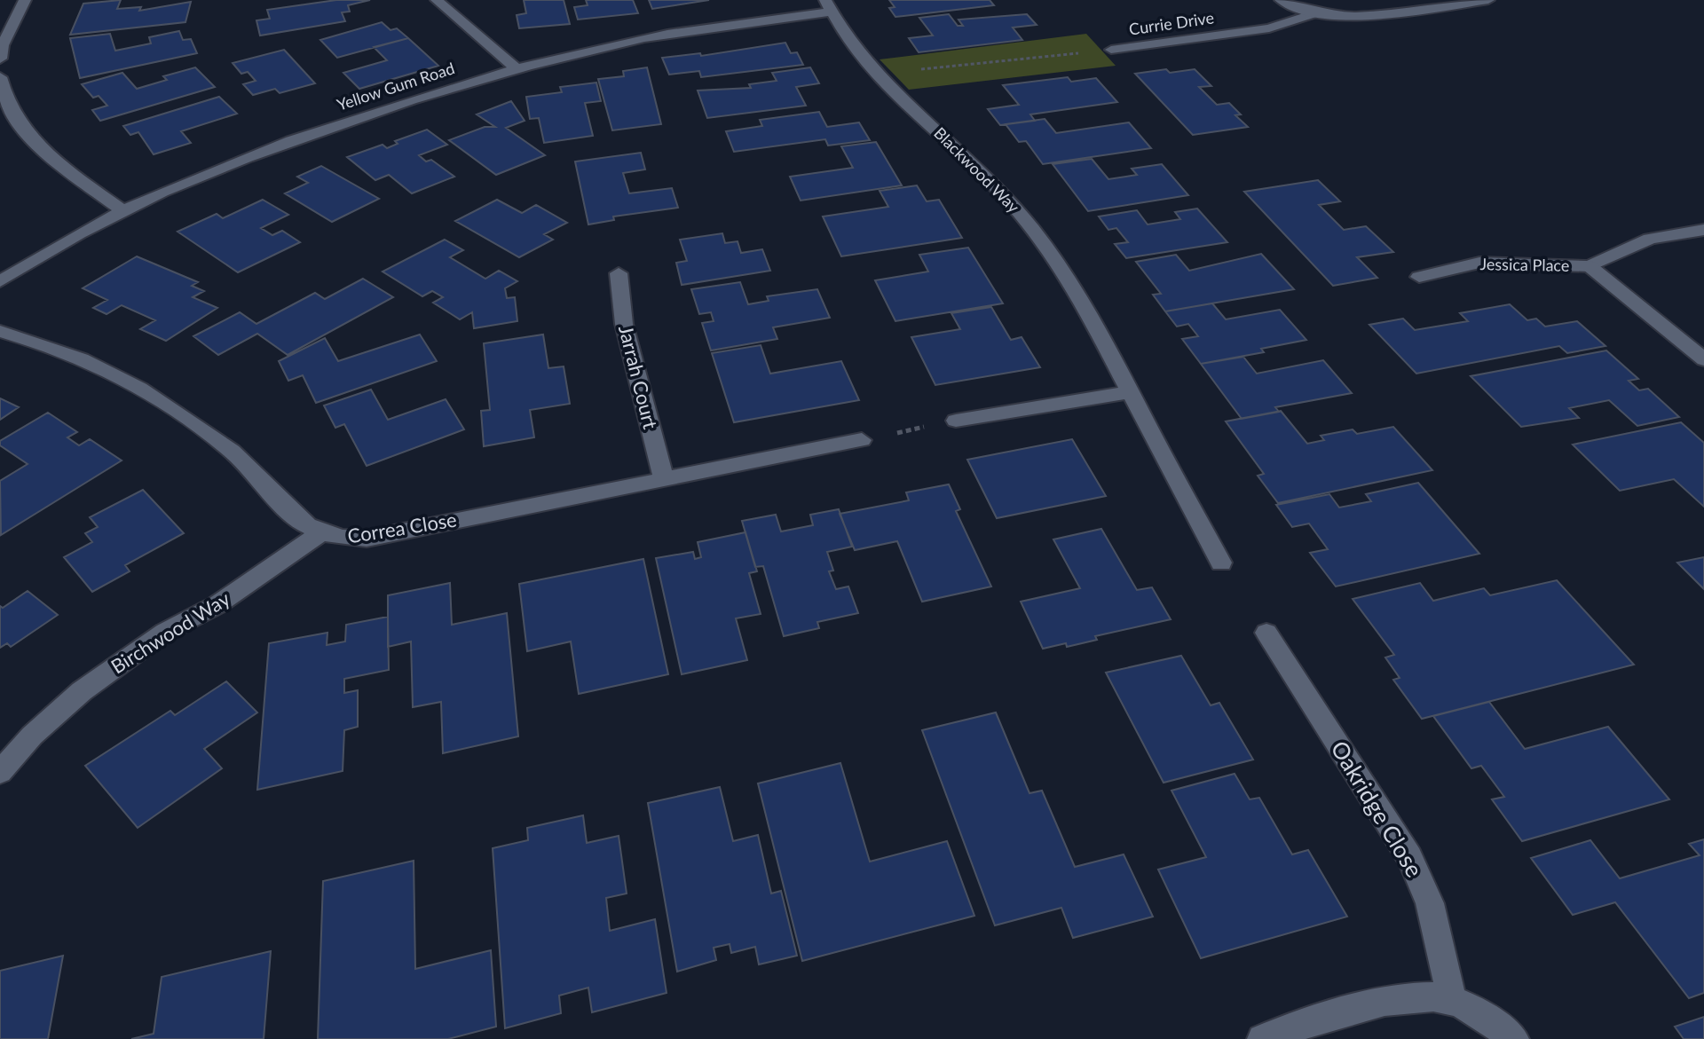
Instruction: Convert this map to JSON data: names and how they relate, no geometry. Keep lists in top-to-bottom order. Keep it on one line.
{"streets":{"street":["Currie Drive","Yellow Gum Road","Blackwood Way","Jessica Place","Jarrah Court","Correa Close","Birchwood Way","Oakridge Close"]},"crossings":[["Yellow Gum Road","Blackwood Way"],["Jarrah Court","Correa Close"],["Correa Close","Birchwood Way"]]}
